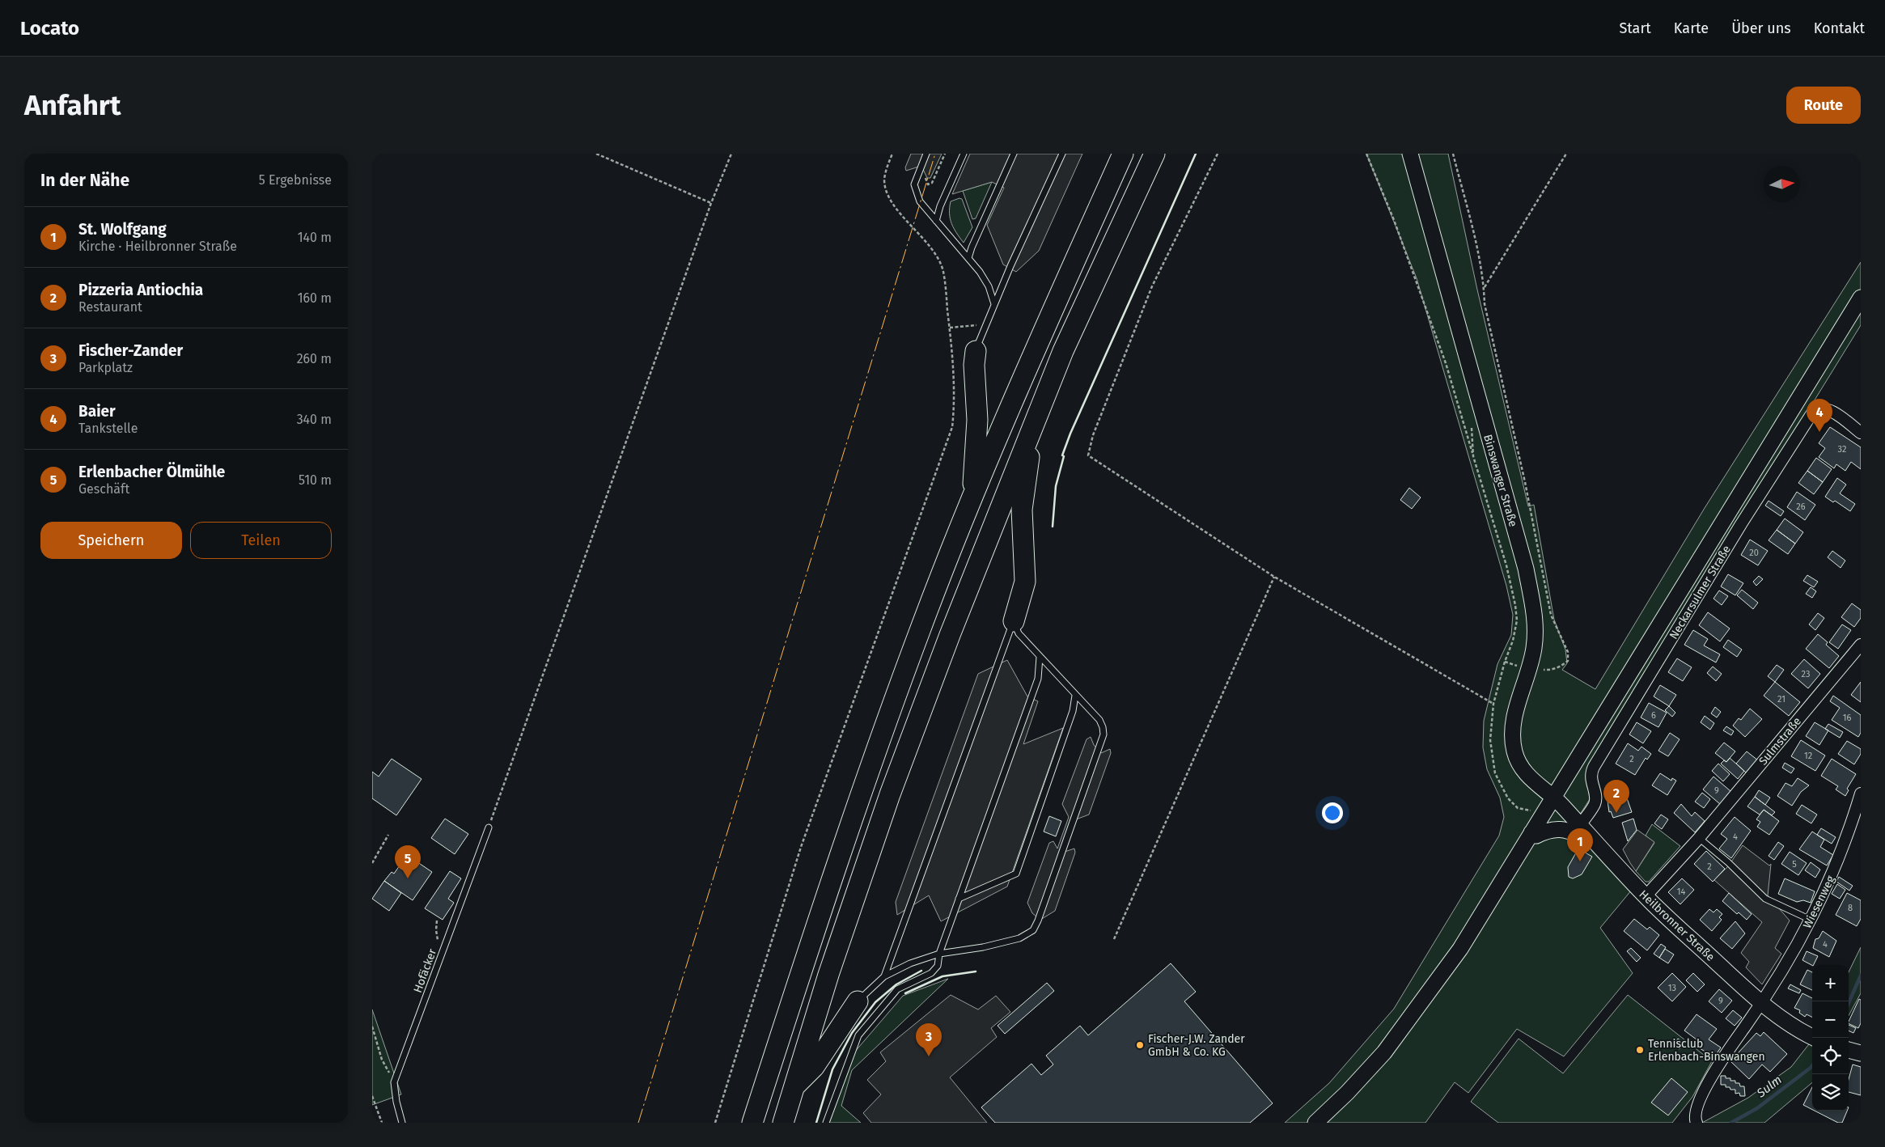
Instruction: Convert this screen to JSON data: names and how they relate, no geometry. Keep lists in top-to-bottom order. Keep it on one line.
{"streets":{"main road":["Binswanger Straße","Heilbronner Straße"],"street":["Neckarsulmer Straße","Sulmstraße","Wiesenweg"],"lane":["Hofäcker"]},"crossings":[["Binswanger Straße","Heilbronner Straße"],["Neckarsulmer Straße","Heilbronner Straße"],["Sulmstraße","Heilbronner Straße"],["Wiesenweg","Heilbronner Straße"]],"water":["Sulm"],"places":["Fischer-J.W. Zander GmbH & Co. KG","Tennisclub Erlenbach-Binswangen"],"house_numbers":["32","26","20","23","21","6","16","12","2","9","4","5","2","14","8","4","13","9"],"north":"right","page":{"header":"Locato","nav":["Start","Karte","Über uns","Kontakt"],"buttons":["Route",["Speichern","Teilen"]],"title":"Anfahrt","heading":["In der Nähe","5 Ergebnisse"],"list":[{"mark":"1","name":"St. Wolfgang","note":"Kirche · Heilbronner Straße","value":"140 m"},{"mark":"2","name":"Pizzeria Antiochia","note":"Restaurant","value":"160 m"},{"mark":"3","name":"Fischer-Zander","note":"Parkplatz","value":"260 m"},{"mark":"4","name":"Baier","note":"Tankstelle","value":"340 m"},{"mark":"5","name":"Erlenbacher Ölmühle","note":"Geschäft","value":"510 m"}],"pins":["4","2","1","5","3"],"map_buttons":["+","−"]}}
